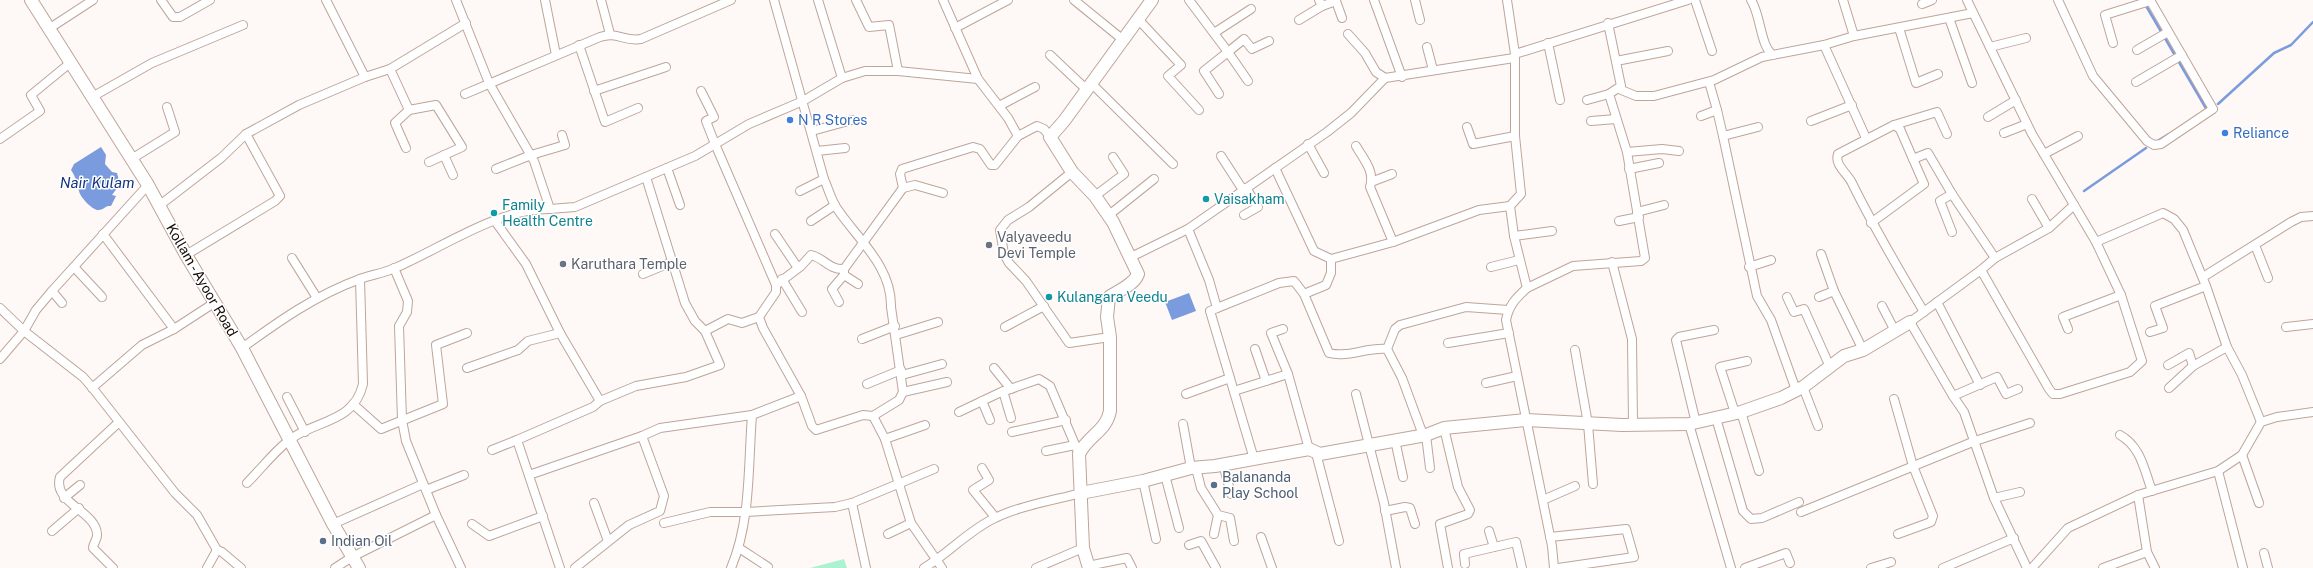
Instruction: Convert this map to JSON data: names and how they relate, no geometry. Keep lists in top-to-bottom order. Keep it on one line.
{"streets":{"street":["Kollam - Ayoor Road"]},"water":["Nair Kulam"],"places":["N R Stores","Reliance","Vaisakham","Family Health Centre","Valyaveedu Devi Temple","Karuthara Temple","Kulangara Veedu","Balananda Play School","Indian Oil"]}
